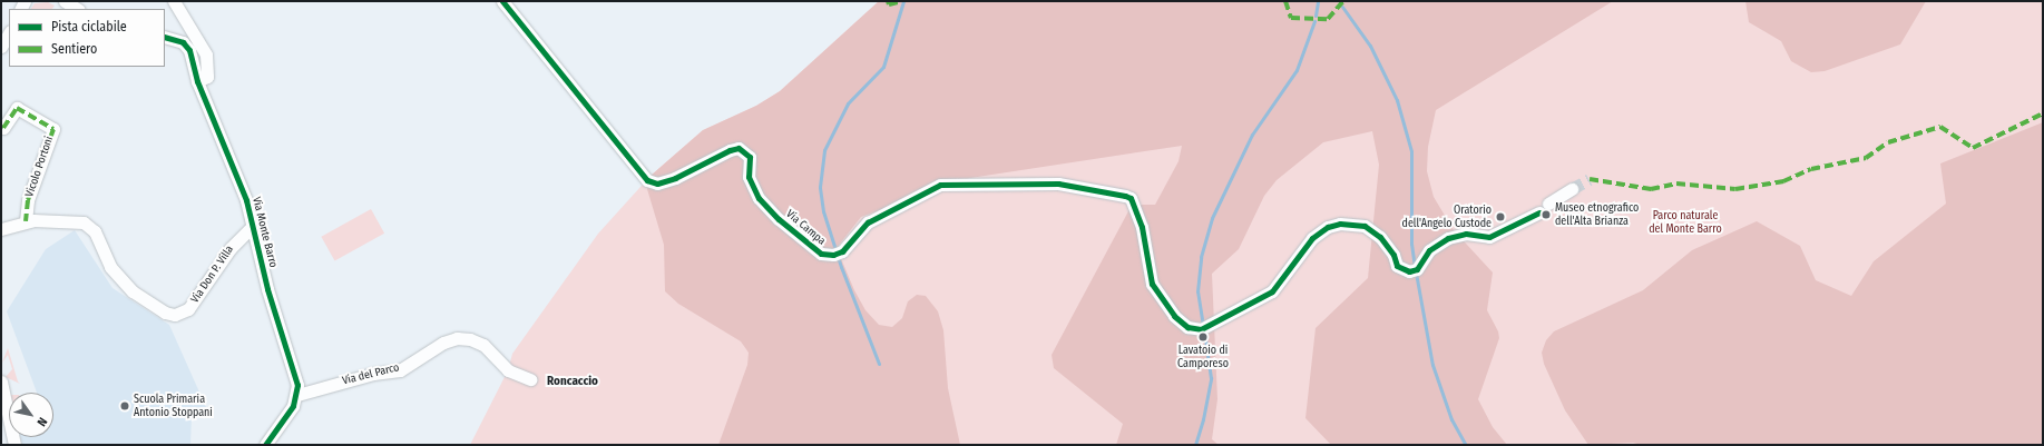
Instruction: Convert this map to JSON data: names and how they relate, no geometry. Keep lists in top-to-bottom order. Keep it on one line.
{"streets":{"street":["Vicolo Portoni","Via Campa","Via Monte Barro","Via Don P. Villa","Via del Parco"]},"crossings":[["Vicolo Portoni","Via Don P. Villa"],["Via Monte Barro","Via Don P. Villa"],["Via Monte Barro","Via del Parco"]],"districts":["Roncaccio"],"parks":["Parco naturale del Monte Barro"],"places":["Museo etnografico dell'Alta Brianza","Oratorio dell'Angelo Custode","Lavatoio di Camporeso","Scuola Primaria Antonio Stoppani"],"legend":["Pista ciclabile","Sentiero"],"north":"bottom right"}
